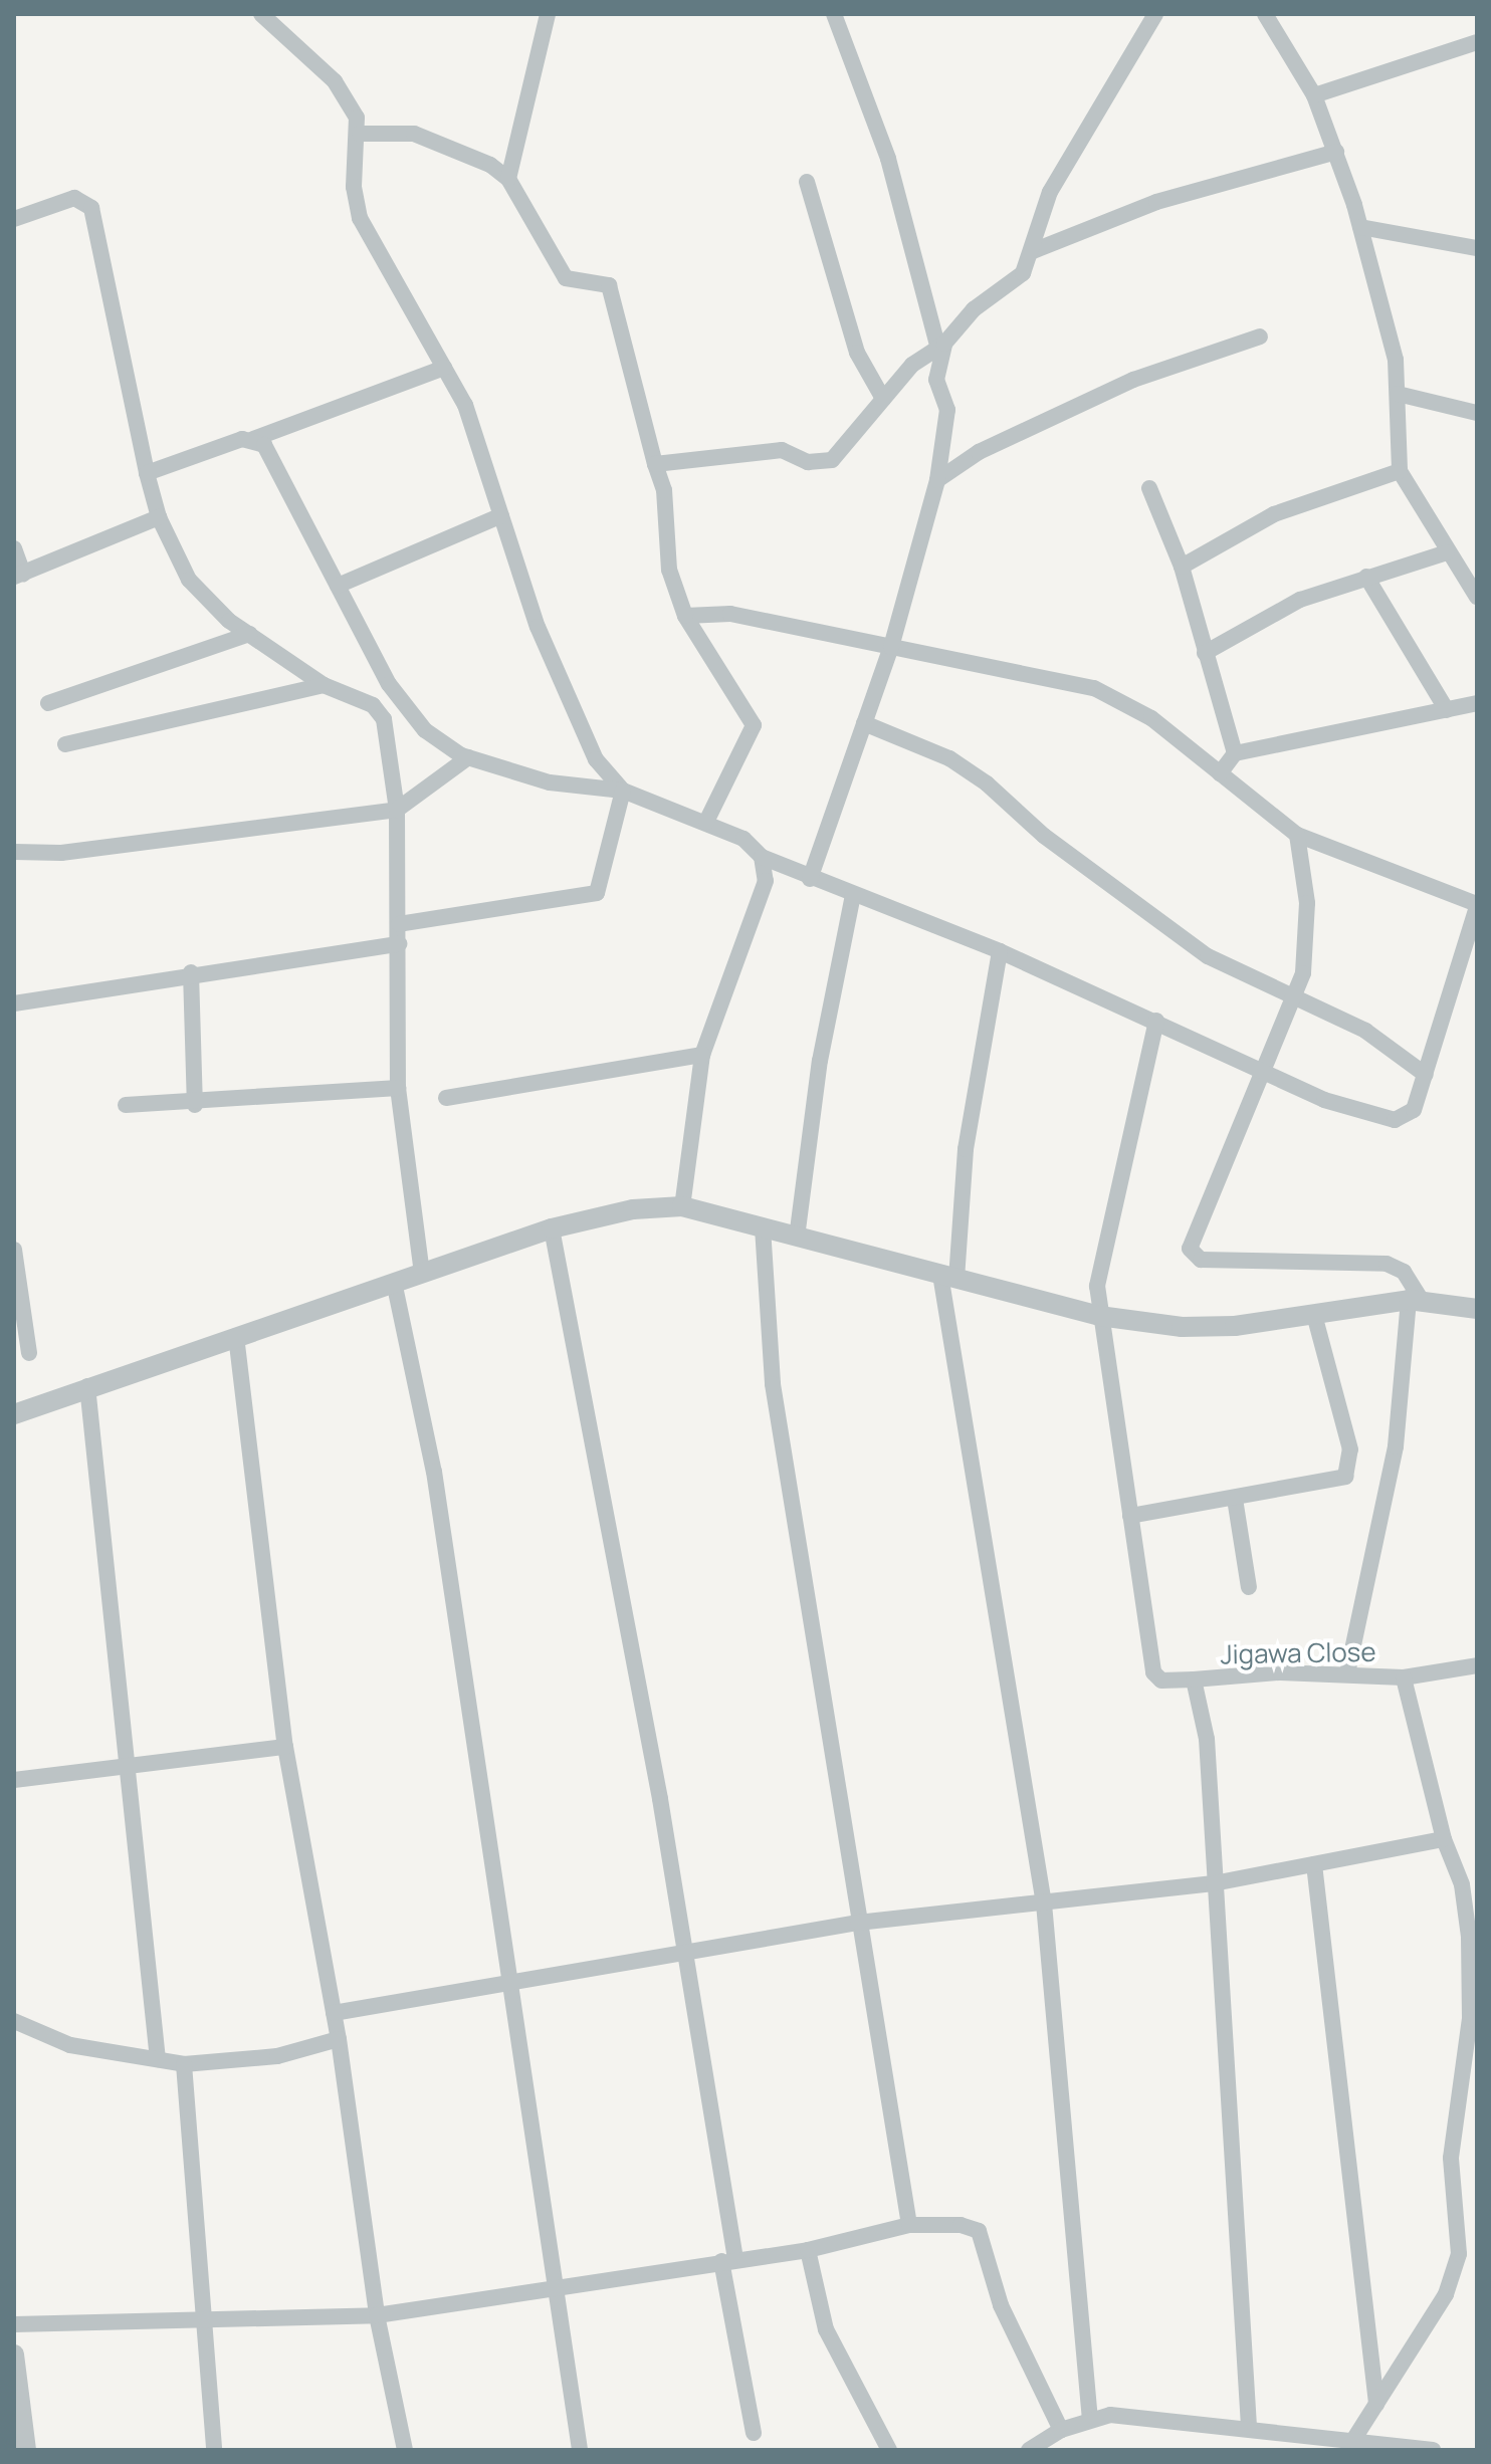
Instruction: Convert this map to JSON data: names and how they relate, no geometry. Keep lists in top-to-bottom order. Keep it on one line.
{"streets":{"street":["Jigawa Close"]}}
